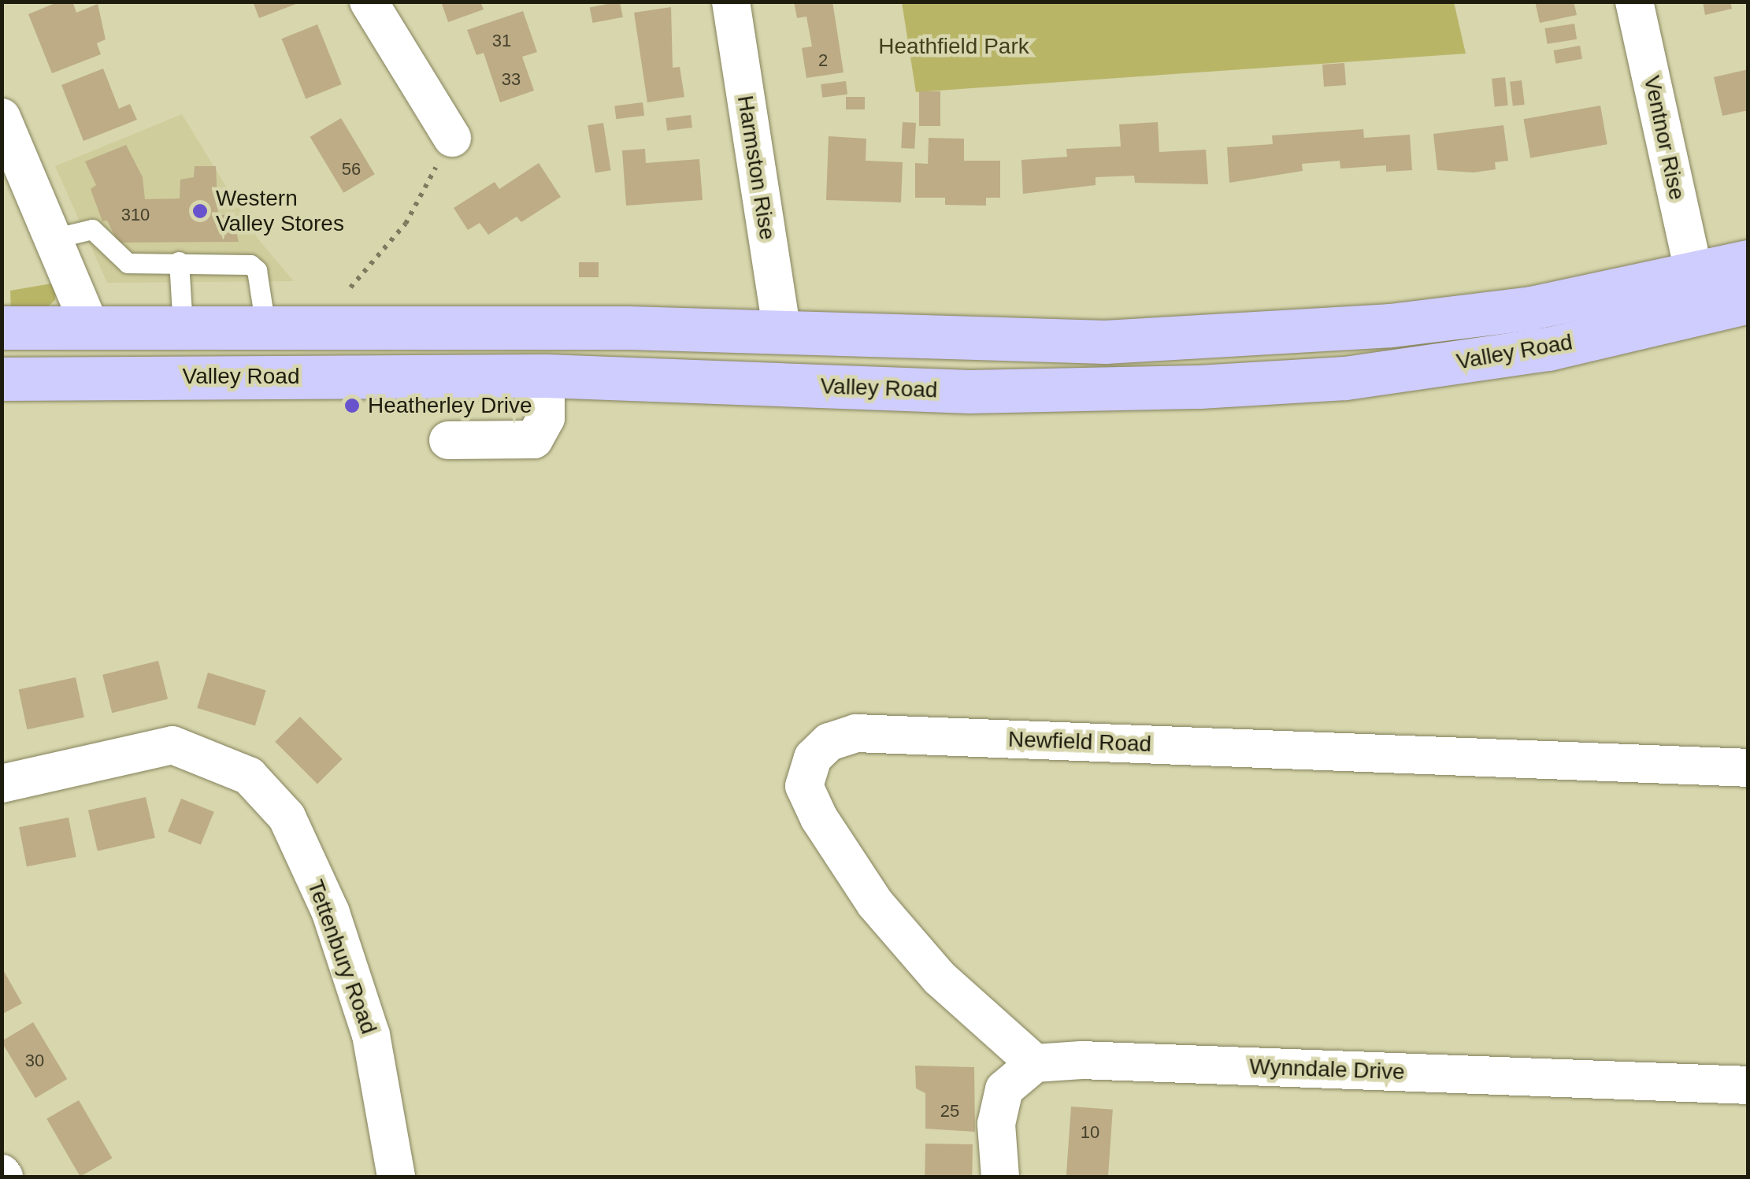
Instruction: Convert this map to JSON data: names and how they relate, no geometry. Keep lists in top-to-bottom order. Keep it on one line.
{"streets":{"highway":["Valley Road"],"street":["Ventnor Rise","Harmston Rise","Newfield Road","Tettenbury Road","Wynndale Drive"]},"crossings":[["Ventnor Rise","Valley Road"],["Harmston Rise","Valley Road"],["Newfield Road","Wynndale Drive"]],"parks":["Heathfield Park"],"places":["Western Valley Stores","Heatherley Drive"],"house_numbers":["31","2","33","56","310","30","25","10"]}
